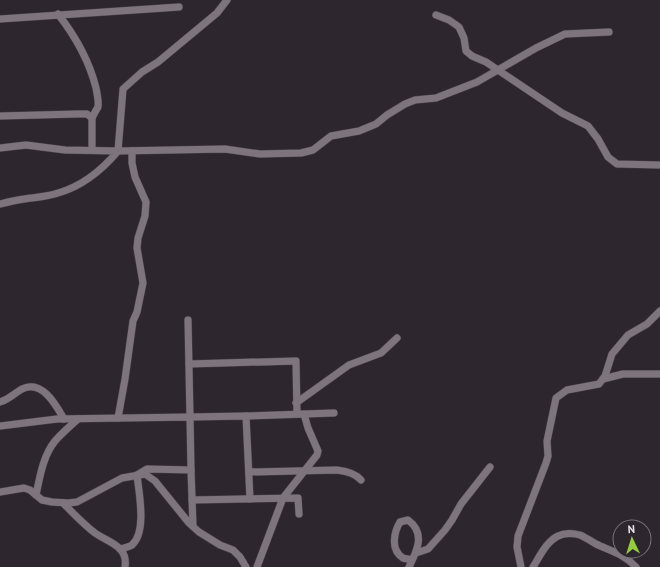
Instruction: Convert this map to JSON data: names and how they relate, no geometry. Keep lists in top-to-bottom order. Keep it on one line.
{"north":"top"}
